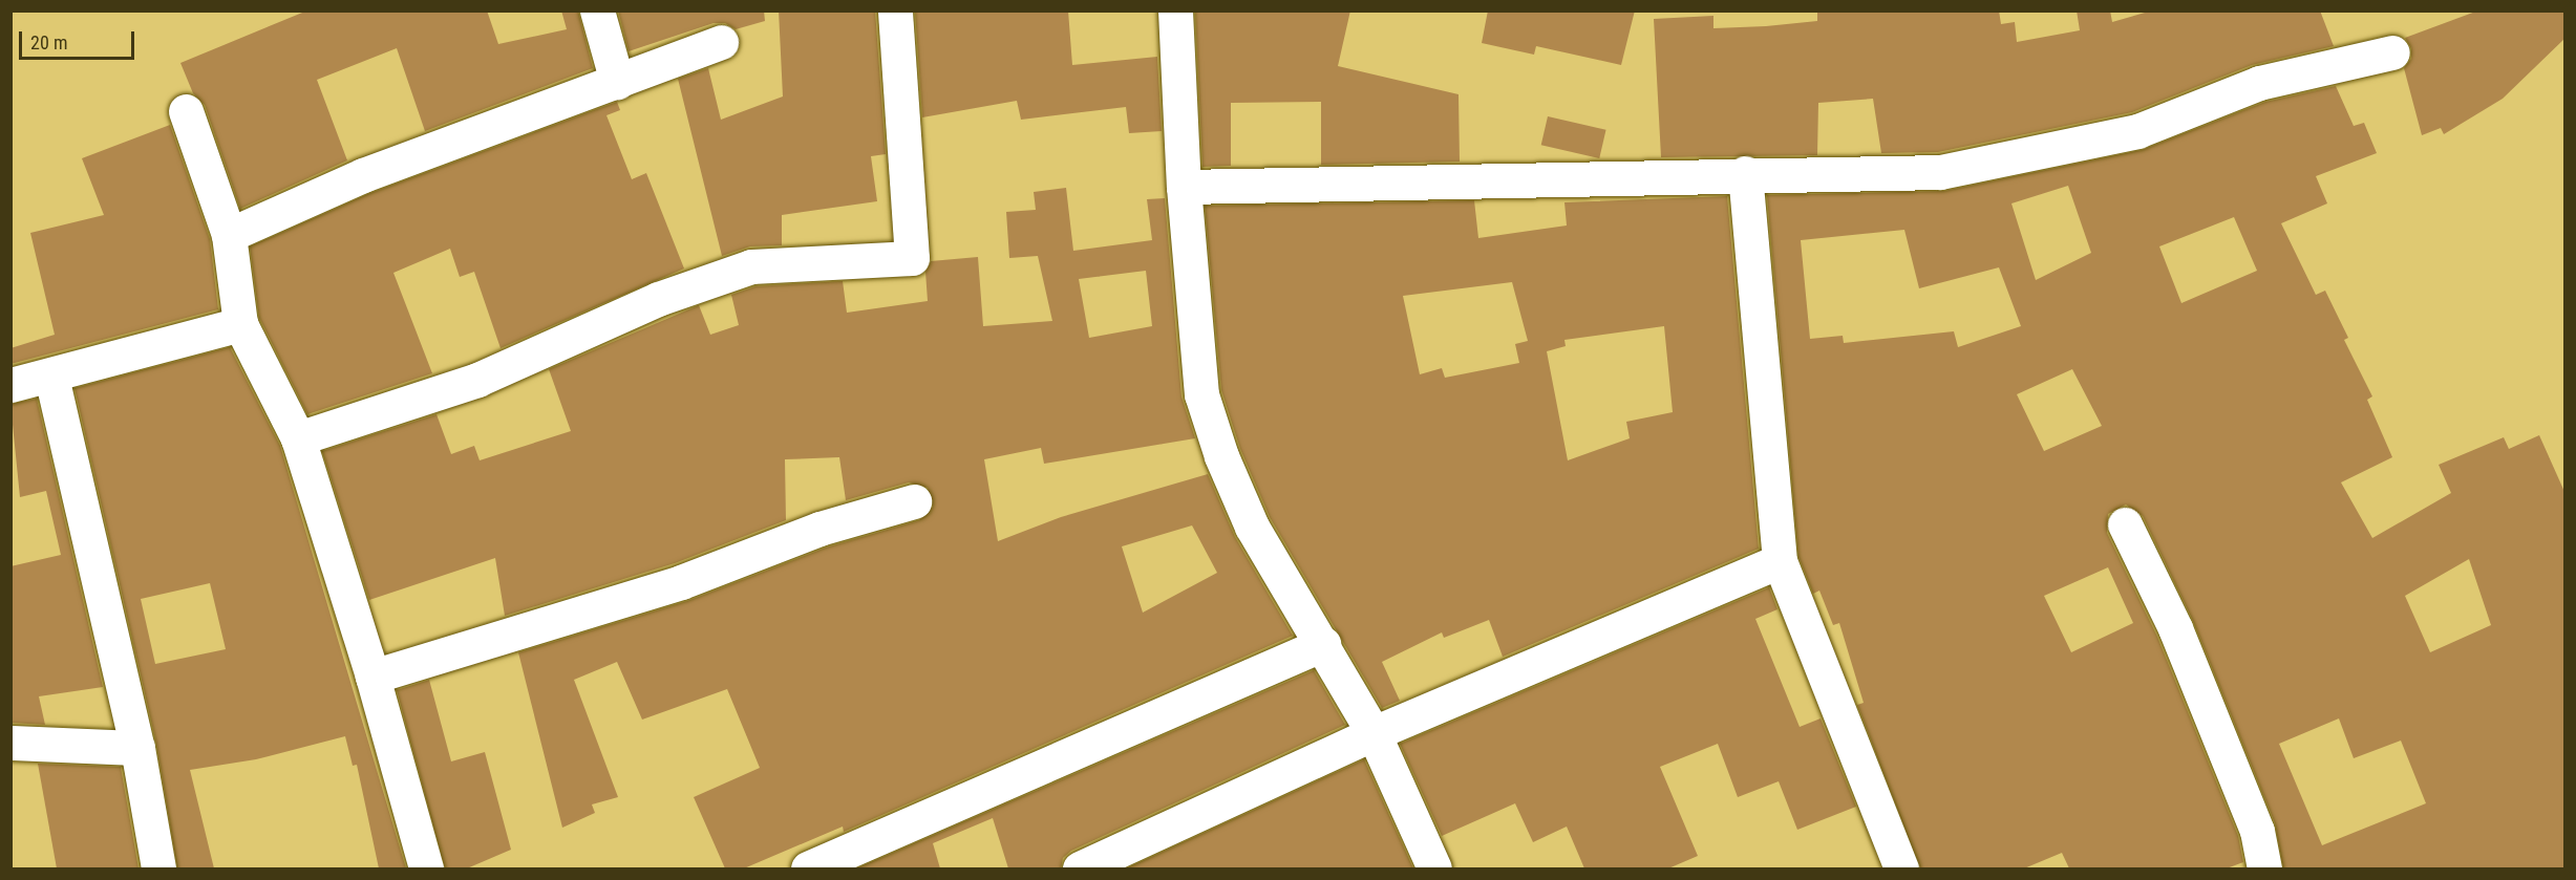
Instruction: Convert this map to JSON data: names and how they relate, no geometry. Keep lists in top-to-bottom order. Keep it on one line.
{"scale_bar":"20 m"}
